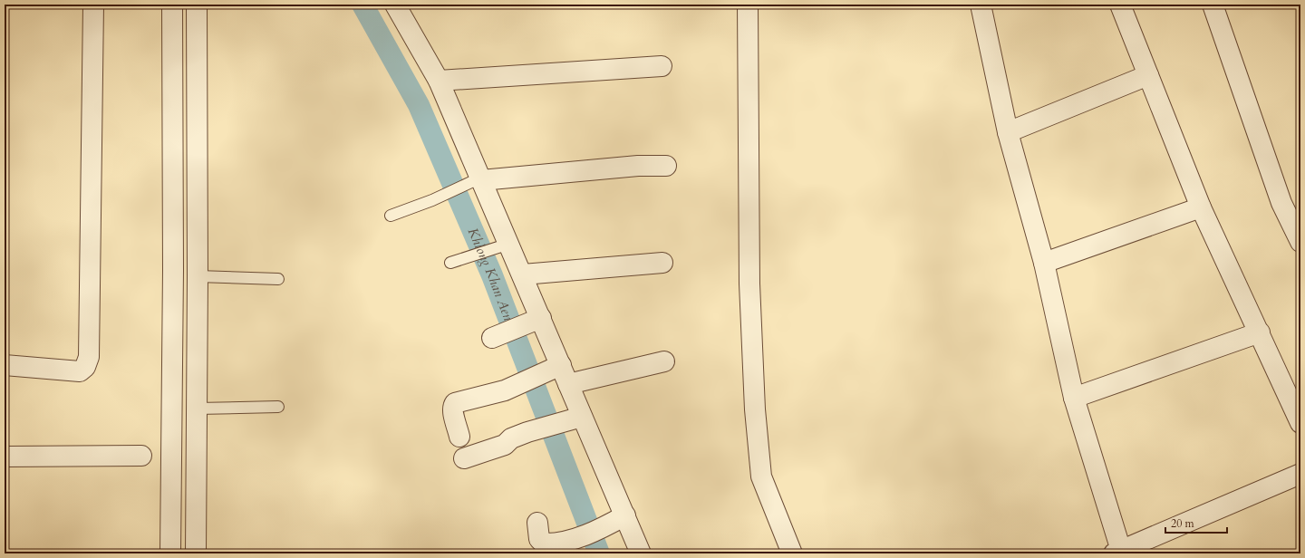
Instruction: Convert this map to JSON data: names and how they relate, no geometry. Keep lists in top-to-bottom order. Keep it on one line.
{"water":["Khlong Khan Aen"],"scale_bar":"20 m"}
